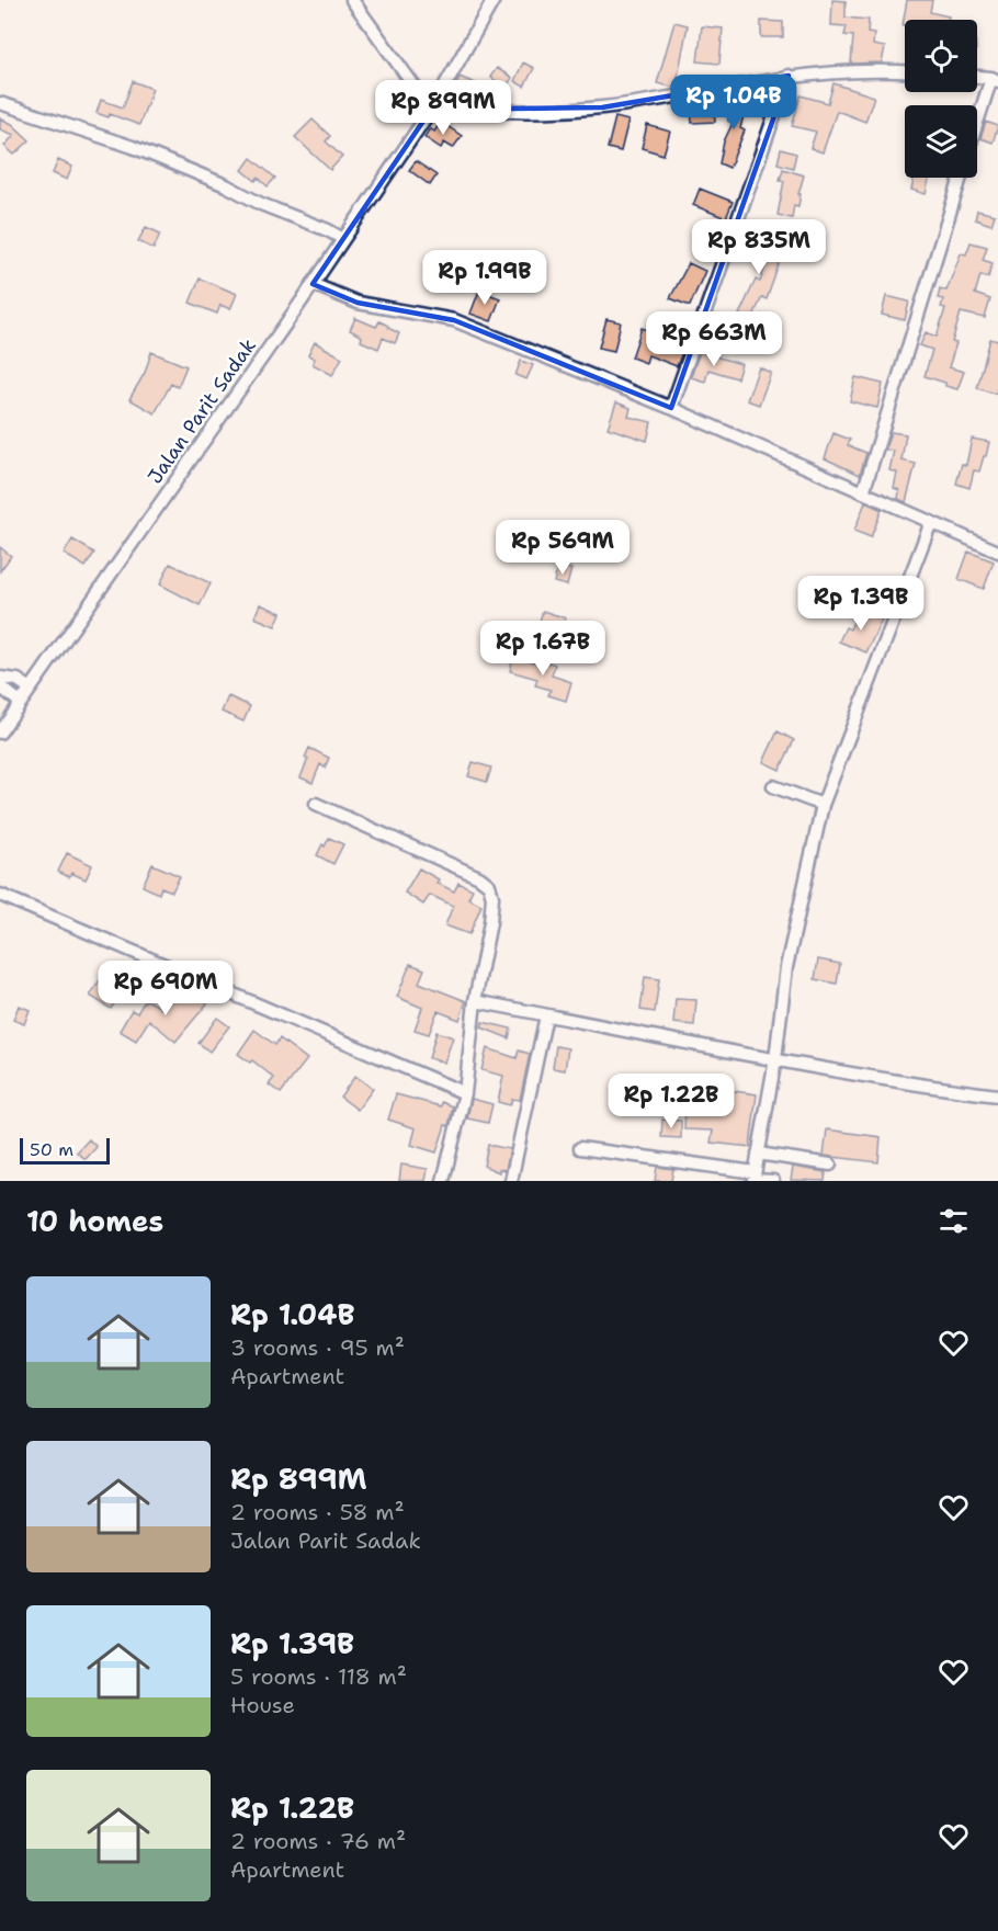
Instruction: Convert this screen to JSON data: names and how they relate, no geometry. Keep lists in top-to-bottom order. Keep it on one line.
{"streets":{"street":["Jalan Parit Sadak"]},"scale_bar":"50 m","page":{"price":["Rp 1.04B","Rp 899M","Rp 835M","Rp 1.99B","Rp 663M","Rp 569M","Rp 1.39B","Rp 1.67B","Rp 690M","Rp 1.22B"],"scale":"50 m","heading":"10 homes","list":[{"name":"Rp 1.04B","note":"3 rooms · 95 m² · Apartment"},{"name":"Rp 899M","note":"2 rooms · 58 m² · Jalan Parit Sadak"},{"name":"Rp 1.39B","note":"5 rooms · 118 m² · House"},{"name":"Rp 1.22B","note":"2 rooms · 76 m² · Apartment"}]}}
